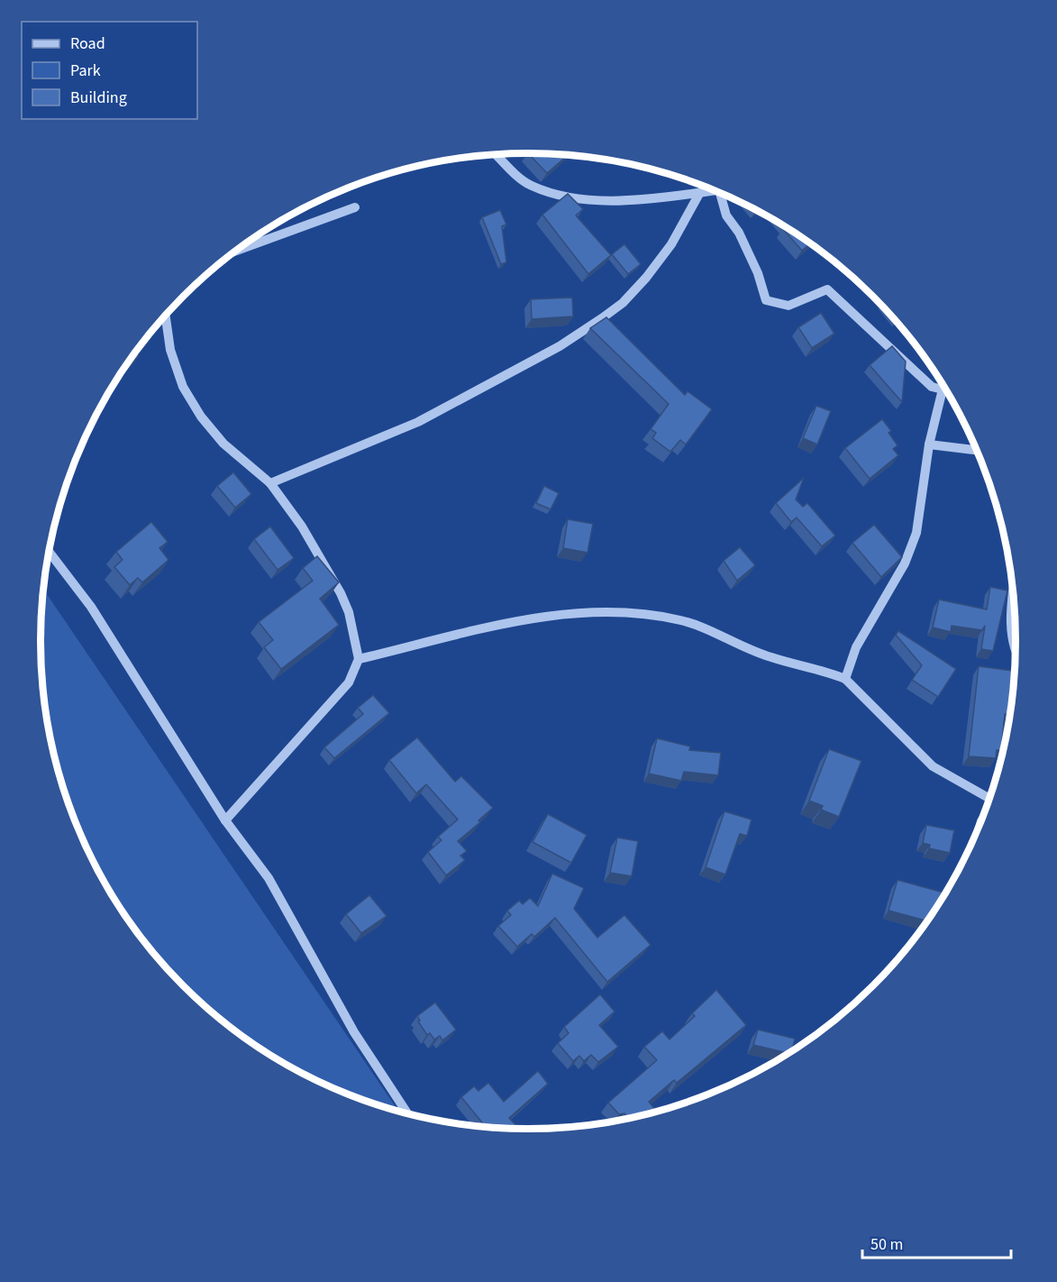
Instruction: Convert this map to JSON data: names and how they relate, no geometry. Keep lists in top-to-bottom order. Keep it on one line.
{"legend":["Road","Park","Building"],"scale_bar":"50 m"}
